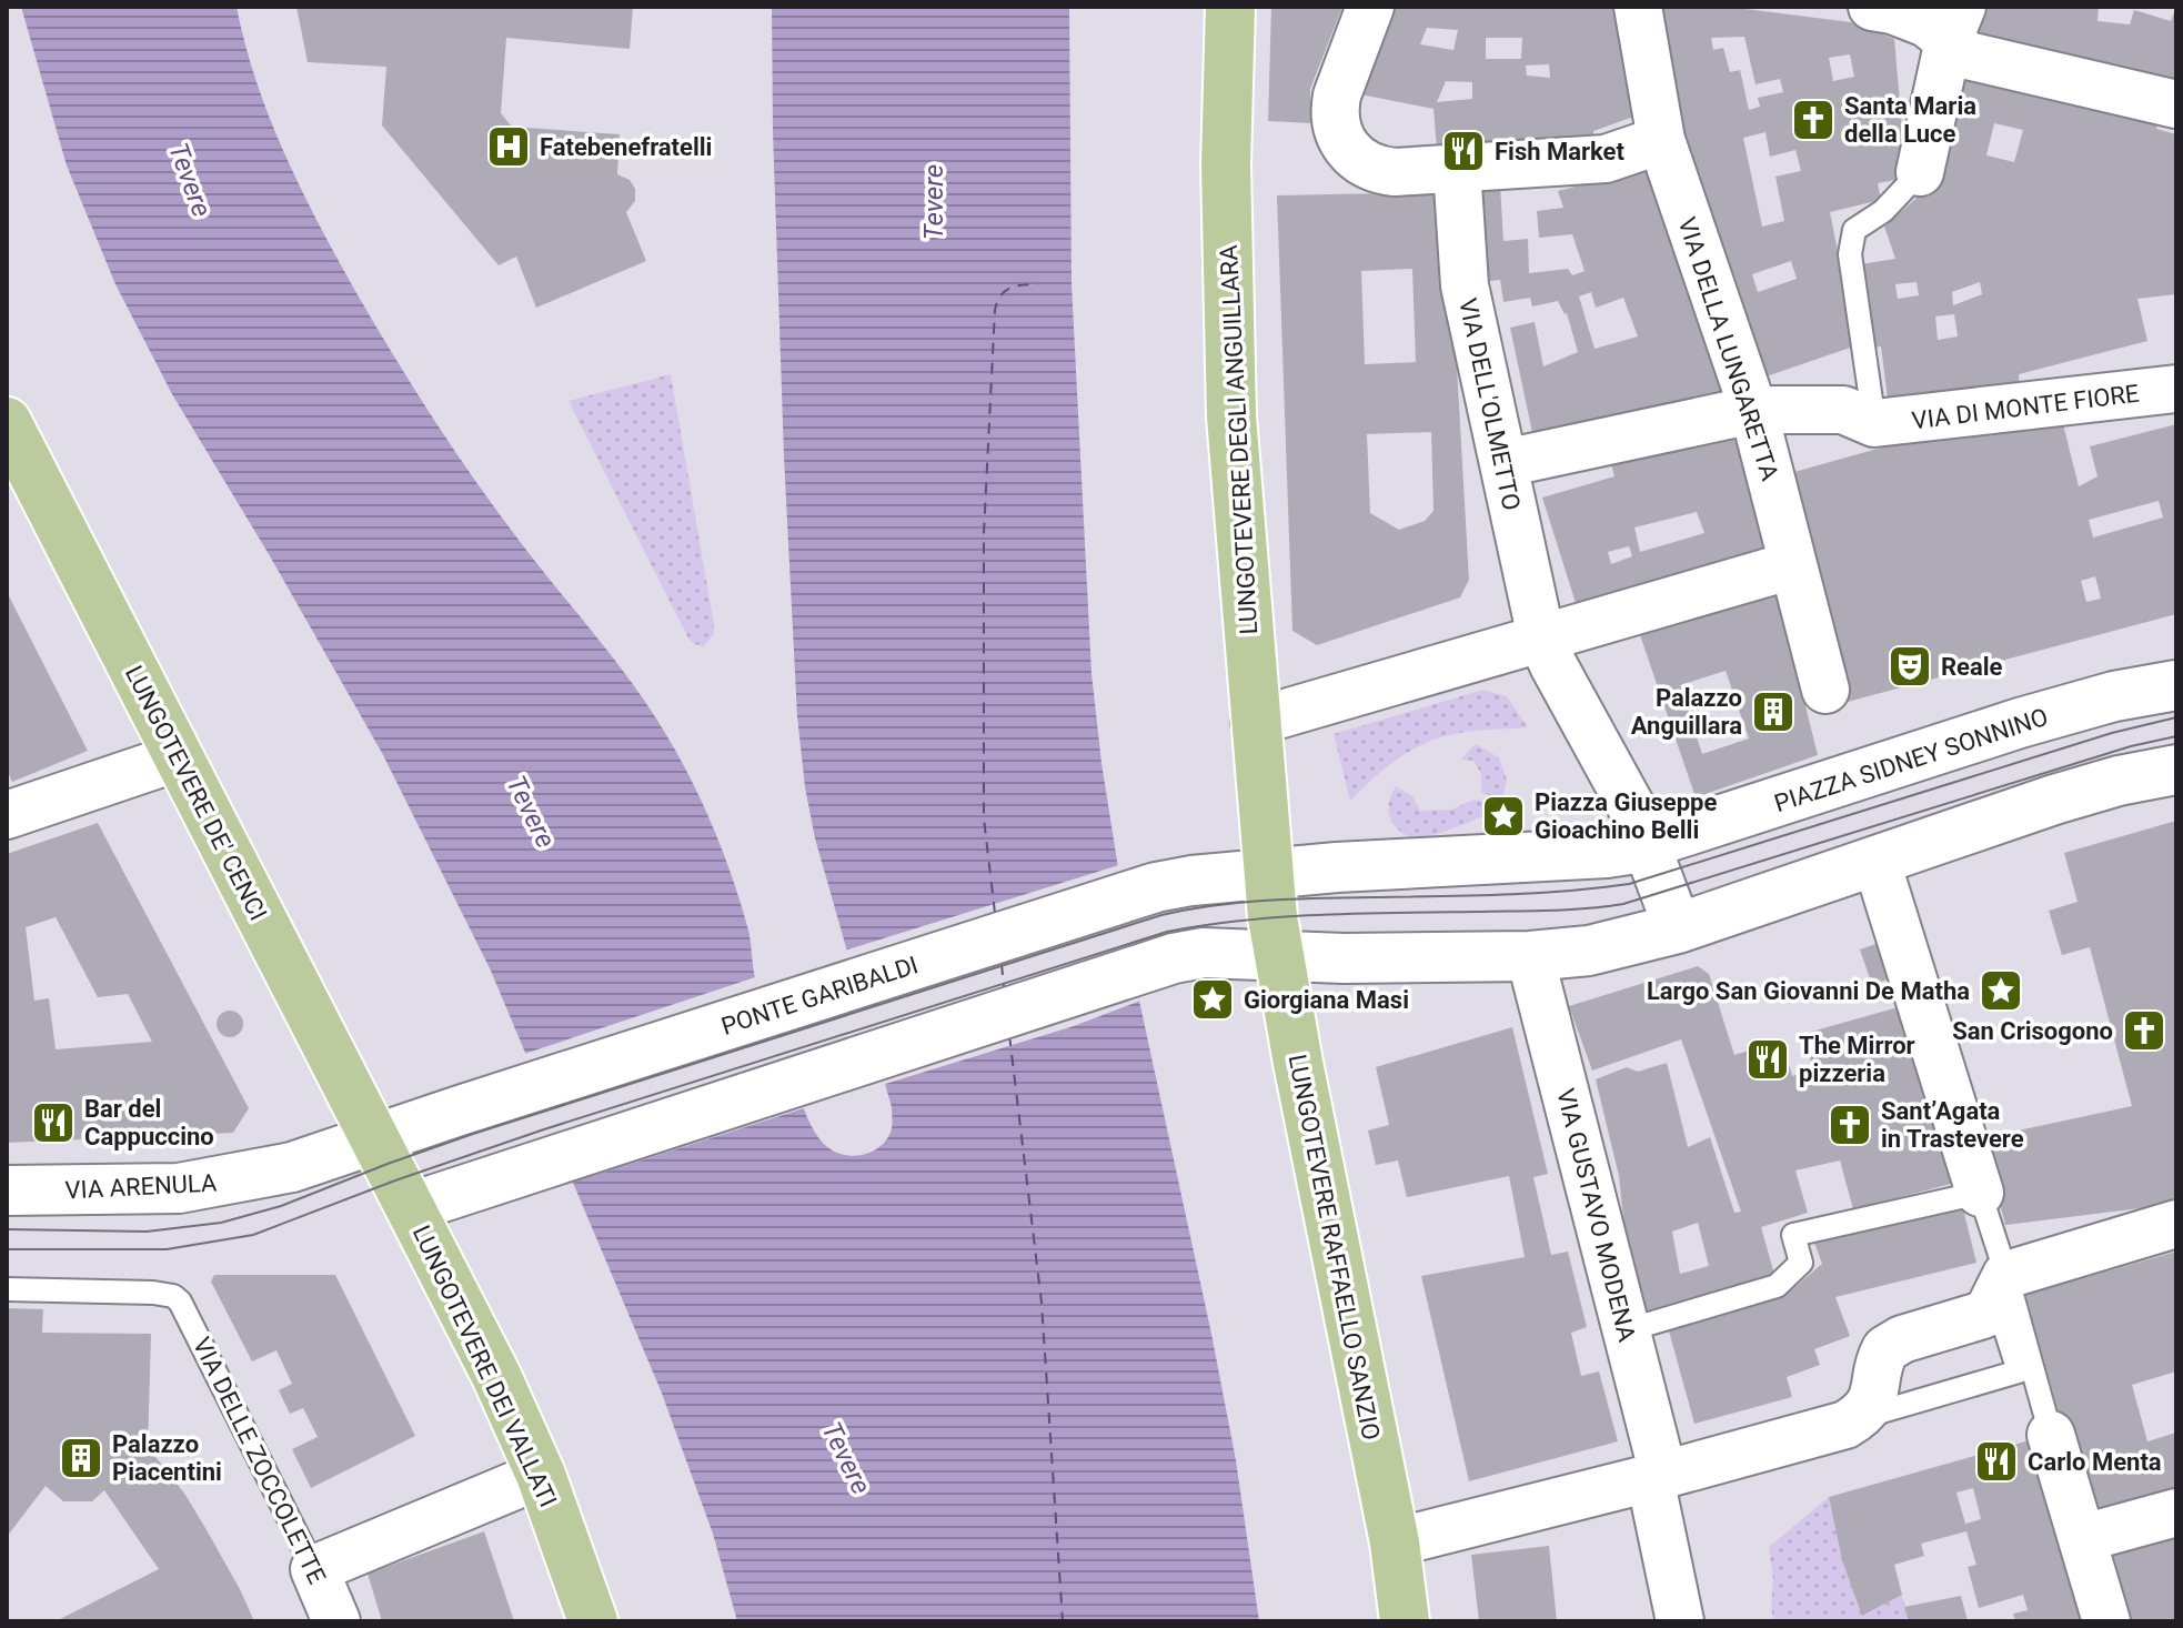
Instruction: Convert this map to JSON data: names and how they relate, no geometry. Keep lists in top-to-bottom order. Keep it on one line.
{"streets":{"main road":["LUNGOTEVERE DEGLI ANGUILLARA","PIAZZA SIDNEY SONNINO","LUNGOTEVERE DE' CENCI","PONTE GARIBALDI","VIA ARENULA","LUNGOTEVERE RAFFAELLO SANZIO","LUNGOTEVERE DEI VALLATI"],"street":["VIA DELLA LUNGARETTA","VIA DELL'OLMETTO","VIA DI MONTE FIORE","VIA GUSTAVO MODENA","VIA DELLE ZOCCOLETTE"]},"crossings":[["LUNGOTEVERE DEGLI ANGUILLARA","PONTE GARIBALDI"],["LUNGOTEVERE DEGLI ANGUILLARA","LUNGOTEVERE RAFFAELLO SANZIO"],["LUNGOTEVERE DE' CENCI","PONTE GARIBALDI"],["LUNGOTEVERE DE' CENCI","VIA ARENULA"],["LUNGOTEVERE DE' CENCI","LUNGOTEVERE DEI VALLATI"],["PONTE GARIBALDI","VIA ARENULA"],["PONTE GARIBALDI","LUNGOTEVERE RAFFAELLO SANZIO"],["PONTE GARIBALDI","LUNGOTEVERE DEI VALLATI"],["VIA ARENULA","LUNGOTEVERE DEI VALLATI"]],"water":["Tevere"],"places":{"church":["Santa Maria della Luce","San Crisogono","Sant’Agata in Trastevere"],"hospital":["Fatebenefratelli"],"restaurant":["Fish Market","The Mirror pizzeria","Bar del Cappuccino","Carlo Menta"],"theatre":["Reale"],"building":["Palazzo Anguillara","Palazzo Piacentini"],"place":["Piazza Giuseppe Gioachino Belli","Largo San Giovanni De Matha","Giorgiana Masi"]}}
